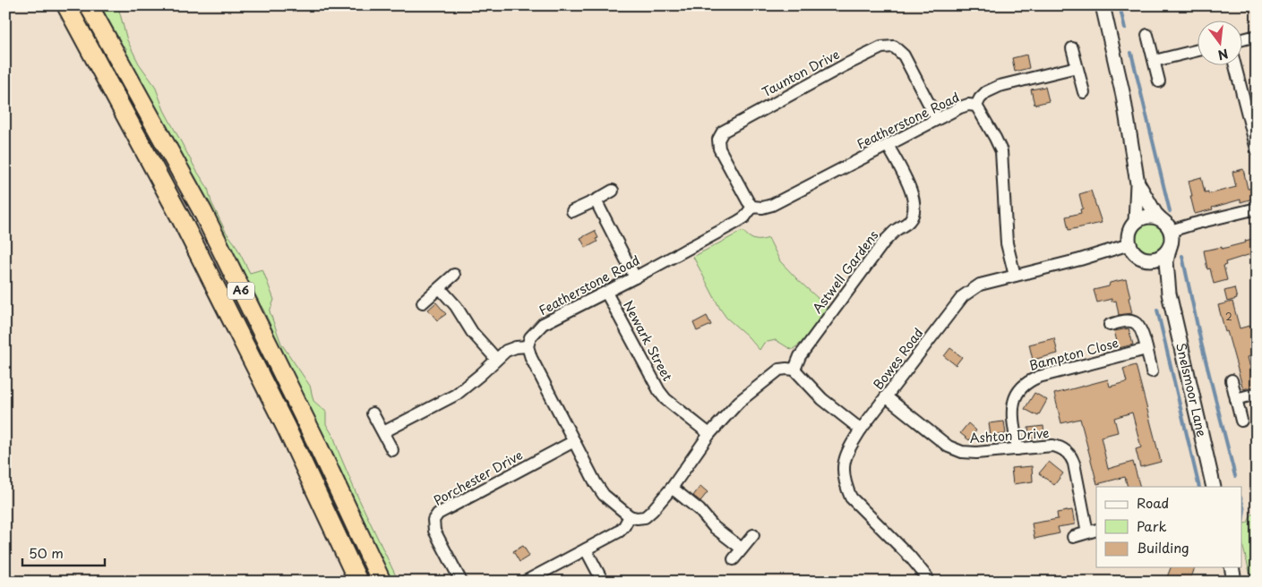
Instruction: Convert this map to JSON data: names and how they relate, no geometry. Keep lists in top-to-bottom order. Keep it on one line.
{"streets":{"highway":["A6"],"street":["Taunton Drive","Featherstone Road","Astwell Gardens","Newark Street","Bampton Close","Bowes Road","Snelsmoor Lane","Ashton Drive","Porchester Drive"]},"crossings":[["Taunton Drive","Featherstone Road"],["Featherstone Road","Astwell Gardens"],["Featherstone Road","Newark Street"],["Featherstone Road","Bowes Road"],["Bampton Close","Ashton Drive"],["Bowes Road","Snelsmoor Lane"],["Bowes Road","Ashton Drive"]],"house_numbers":["2"],"legend":["Road","Park","Building"],"scale_bar":"50 m","north":"bottom"}
